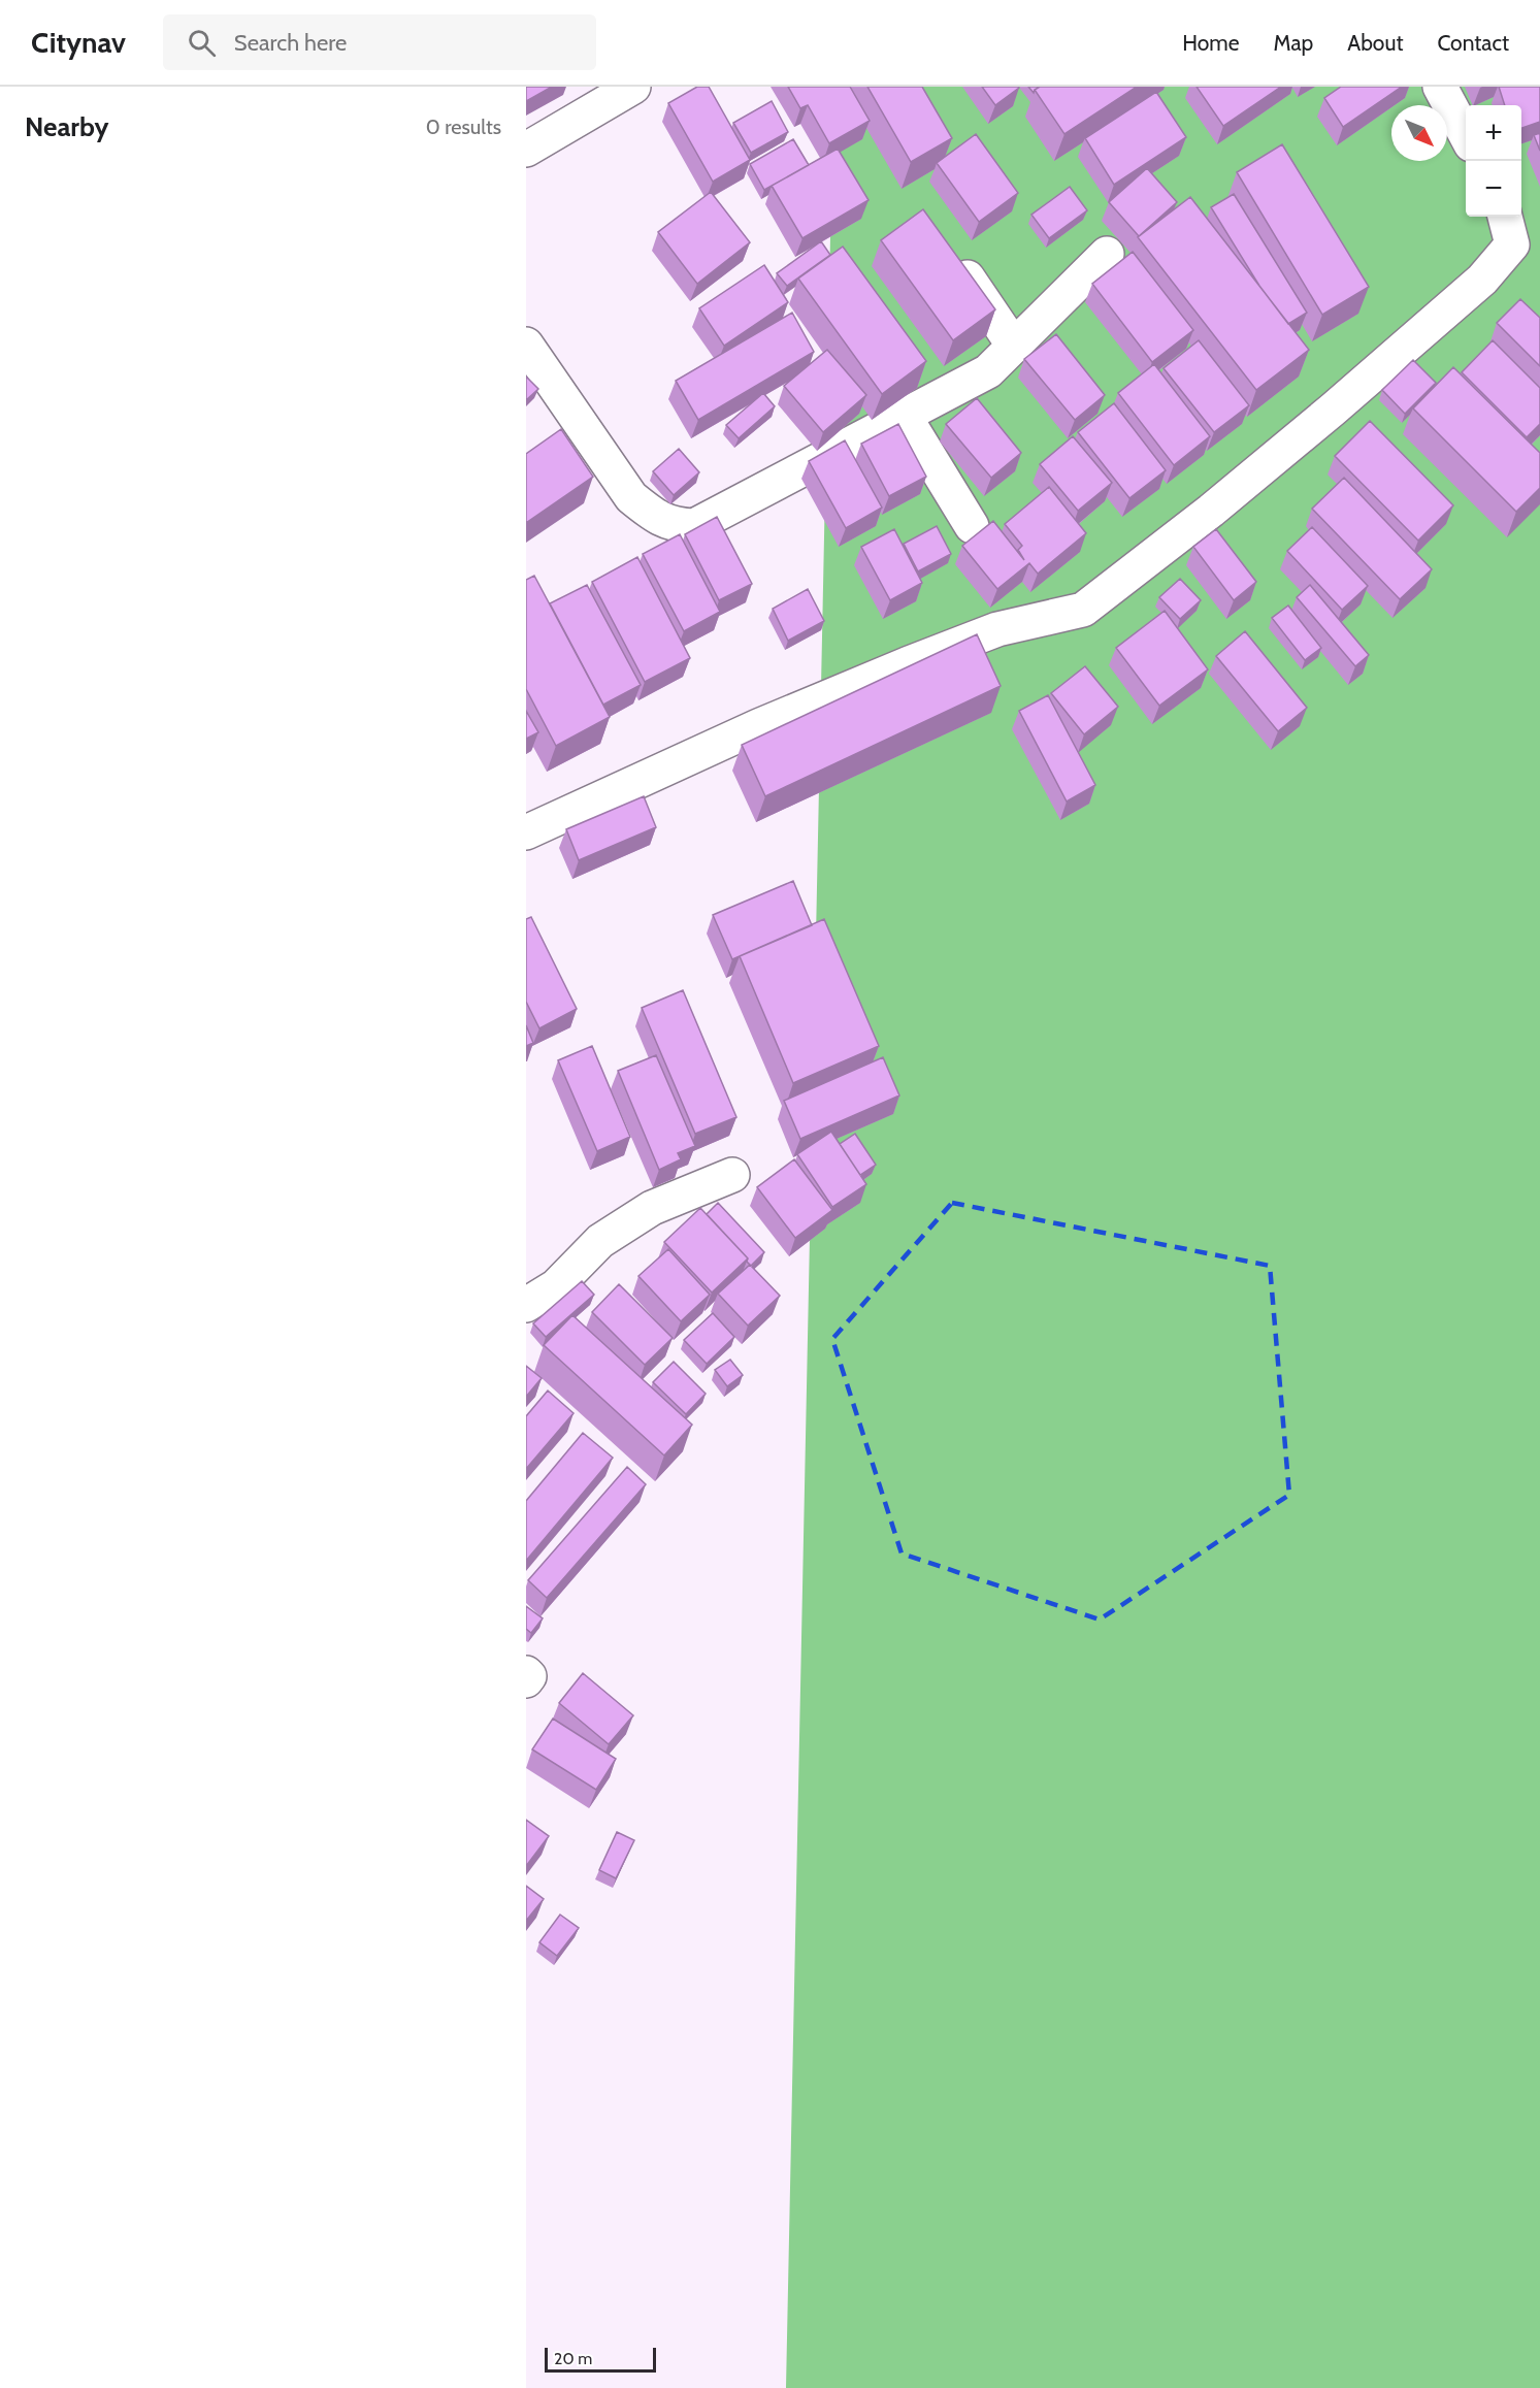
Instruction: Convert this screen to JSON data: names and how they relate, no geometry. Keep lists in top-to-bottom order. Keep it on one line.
{"scale_bar":"20 m","north":"bottom right","page":{"header":"Citynav","search":"Search here","nav":["Home","Map","About","Contact"],"heading":["Nearby","0 results"],"map_buttons":["+","−"],"scale":"20 m"}}
